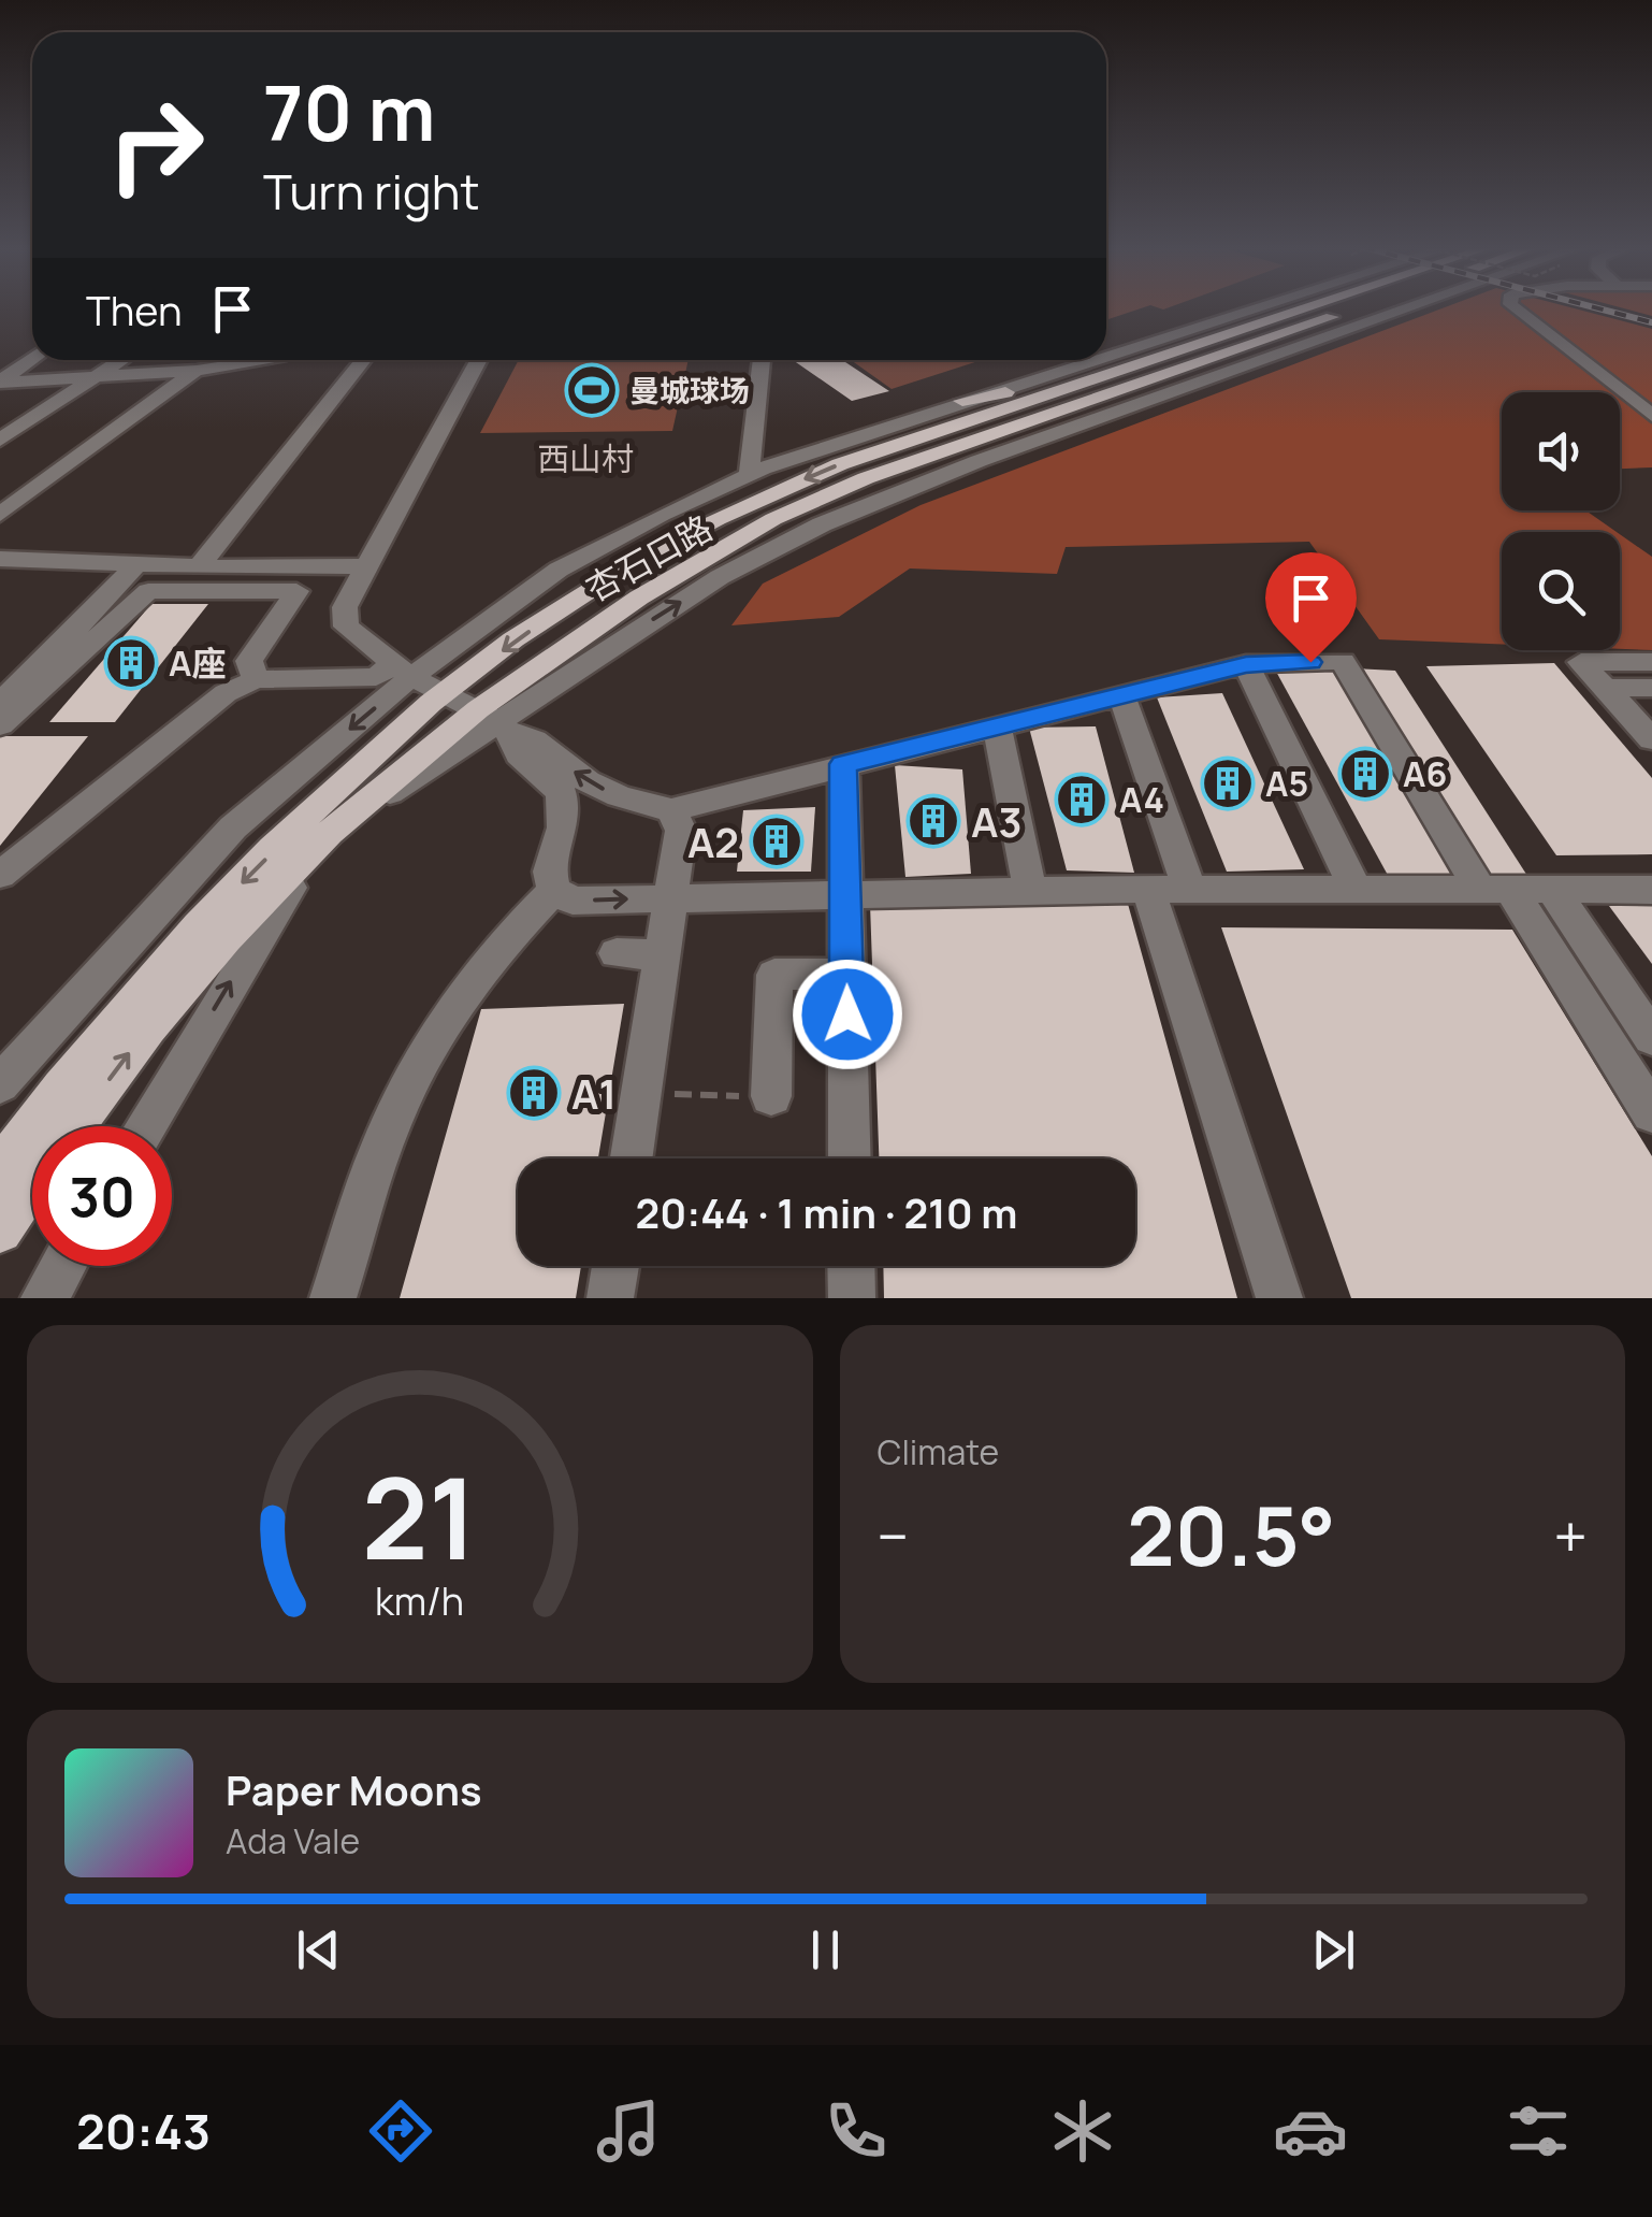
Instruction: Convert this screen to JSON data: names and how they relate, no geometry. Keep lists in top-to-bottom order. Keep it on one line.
{"streets":{"main road":["杏石口路"]},"districts":["西山村"],"places":{"sports":["曼城球场"],"building":["A座","A6","A5","A4","A3","A2","A1"]},"page":{"turn":["70 m","Turn right"],"then":"Then","limit":"30","trip":"20:44 · 1 min · 210 m","tile":"Climate","heat":["−","20.5°","+"],"song":["Paper Moons","Ada Vale"],"tabs":"20:43","gauge":["21","km/h"]}}
